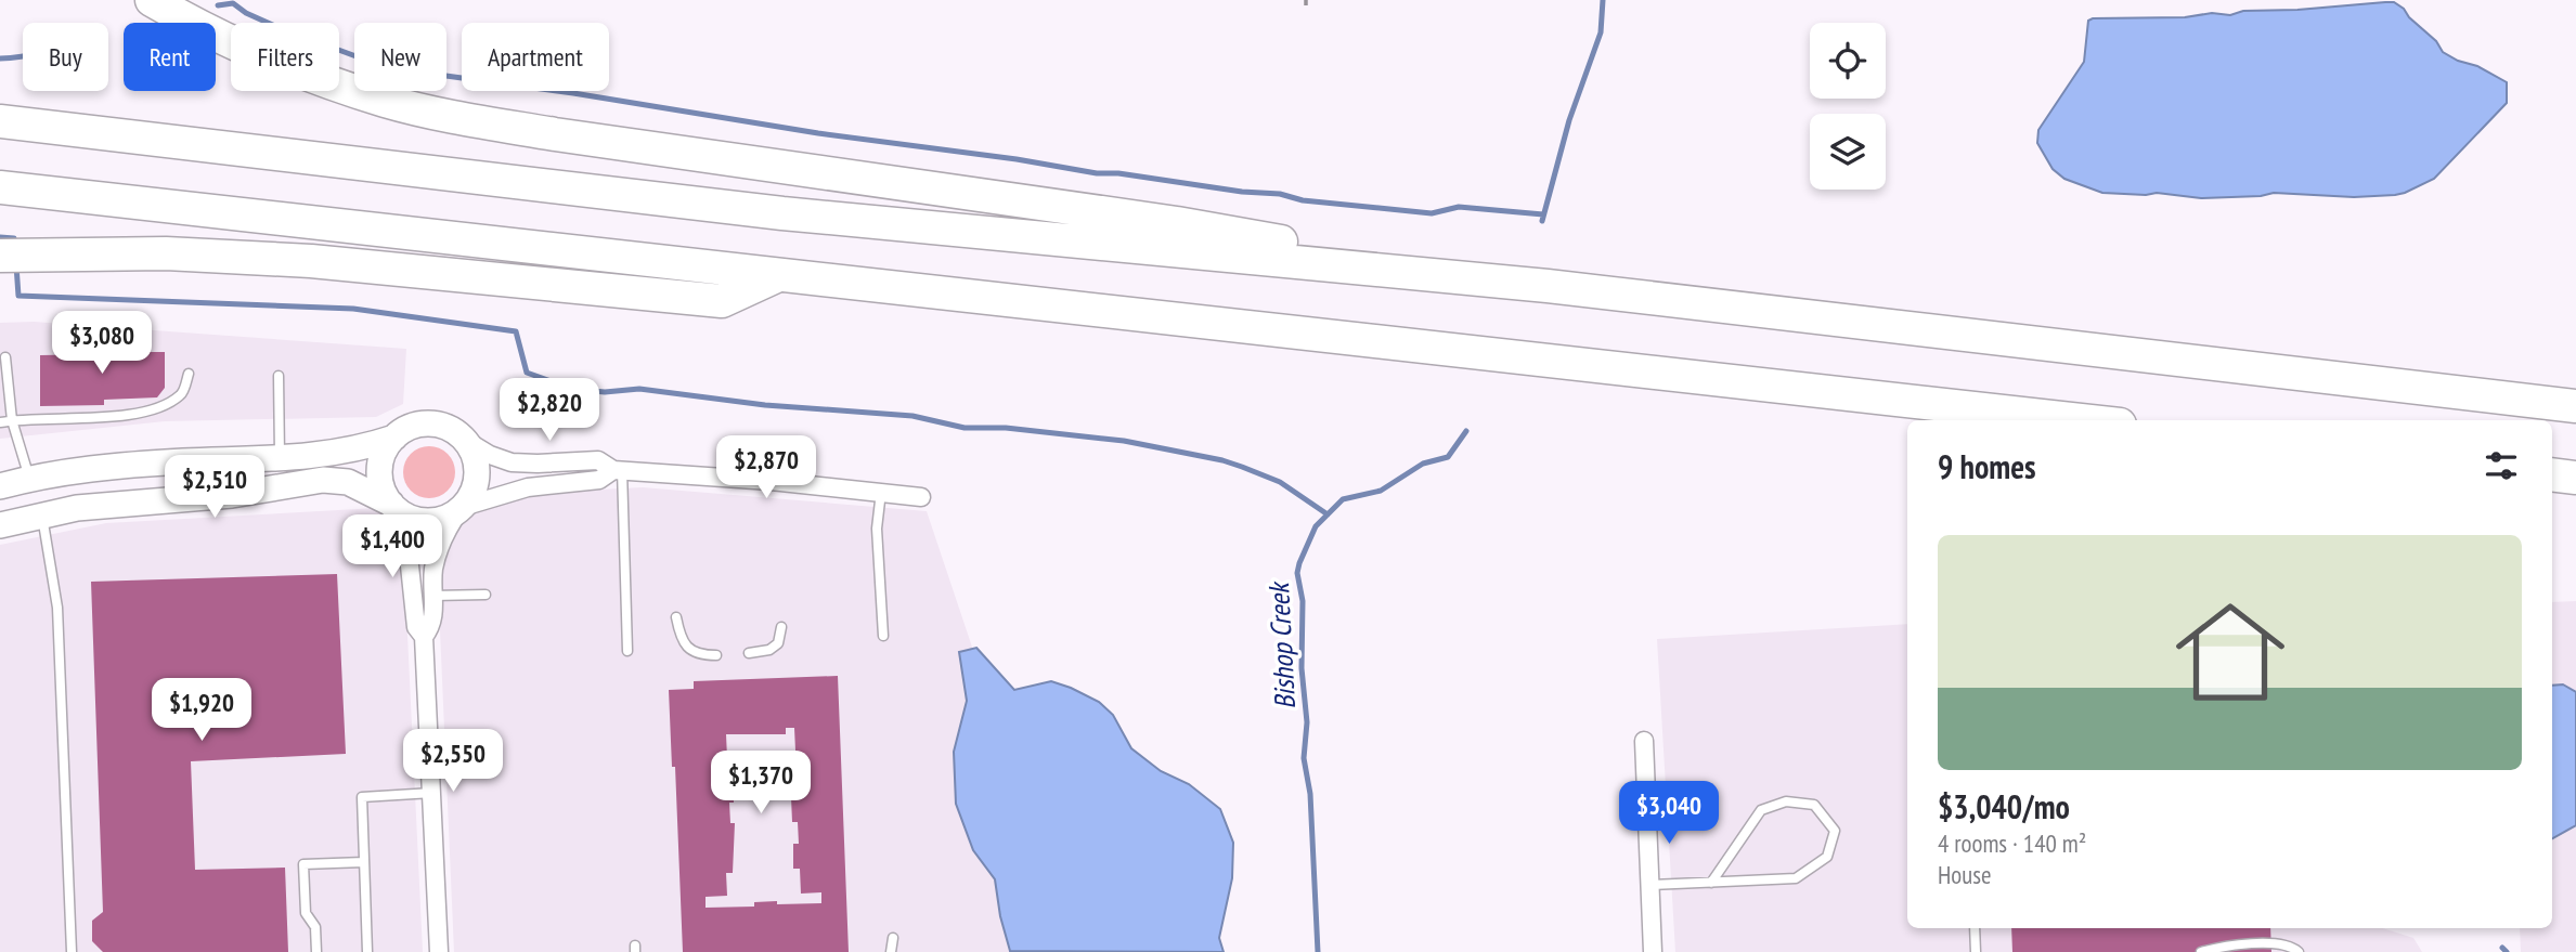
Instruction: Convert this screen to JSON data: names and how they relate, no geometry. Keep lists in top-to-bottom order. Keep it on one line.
{"water":["Bishop Creek"],"page":{"chip":["Buy","Rent","Filters","New","Apartment"],"price":["$3,080","$2,820","$2,870","$2,510","$1,400","$1,920","$2,550","$1,370","$3,040"],"heading":"9 homes","list":[{"name":"$3,040/mo","note":"4 rooms · 140 m² · House"}]}}
